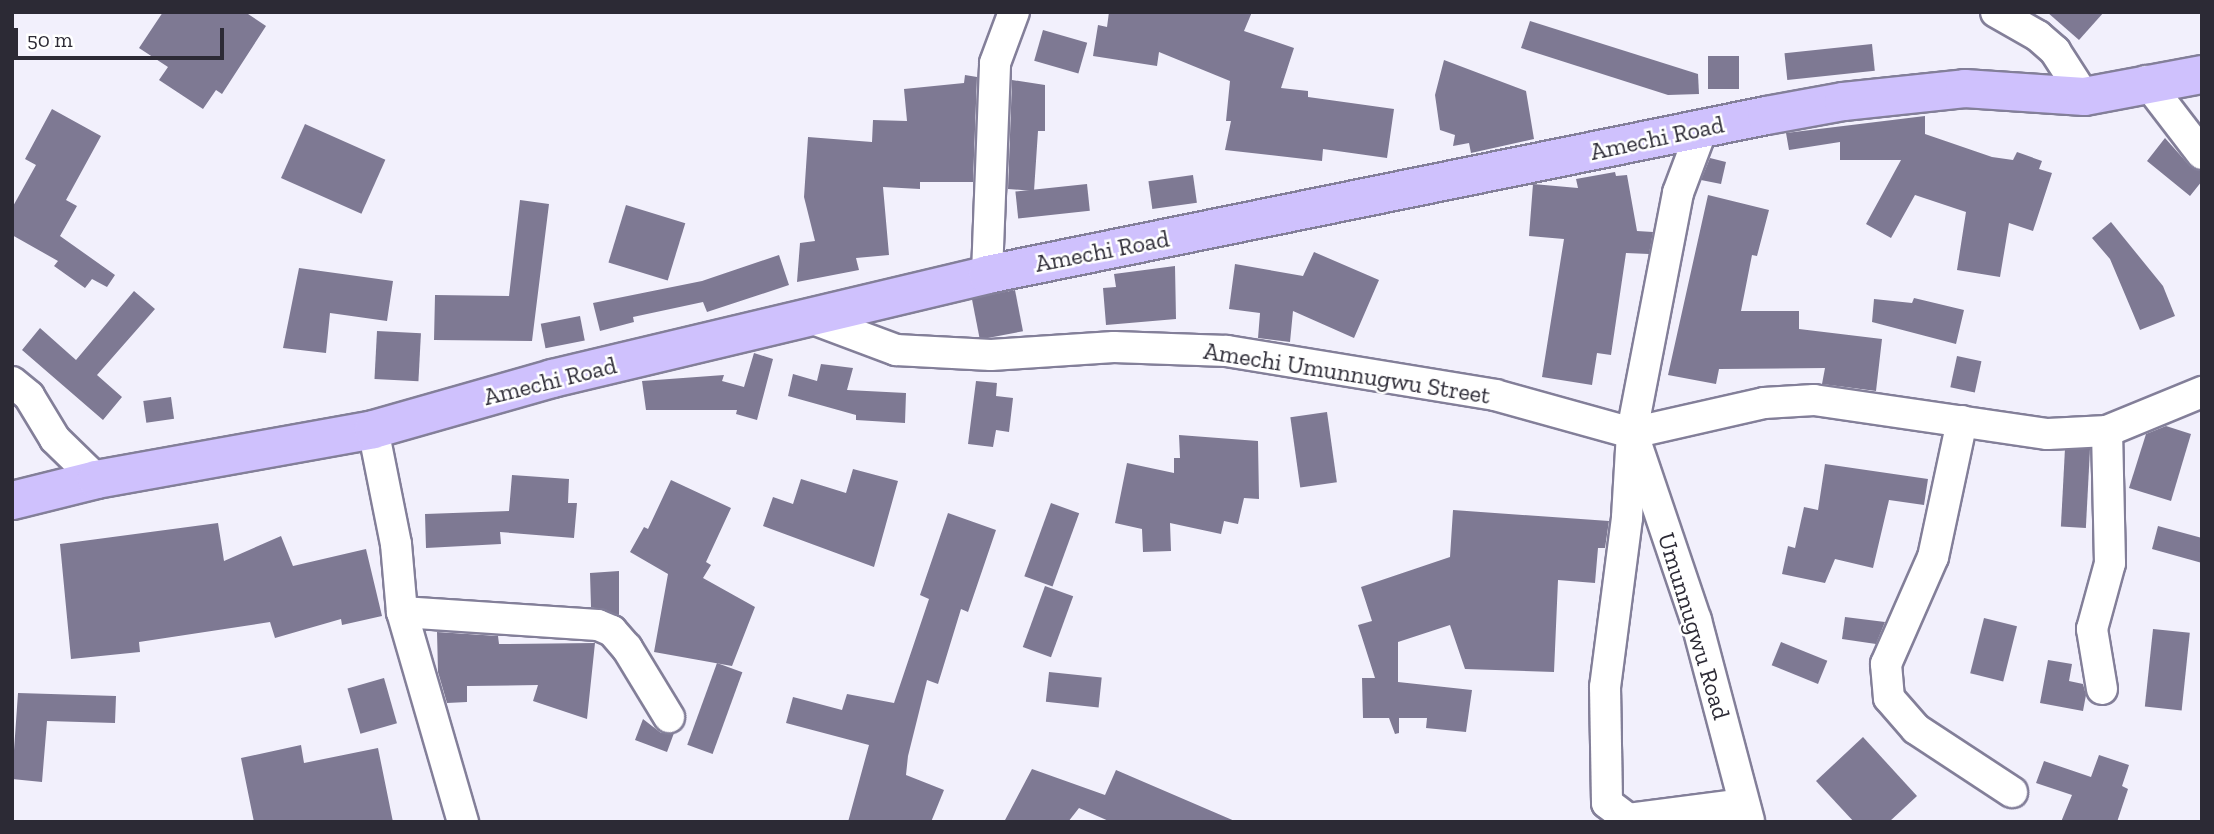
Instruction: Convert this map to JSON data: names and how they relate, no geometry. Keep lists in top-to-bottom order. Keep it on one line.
{"streets":{"main road":["Amechi Road"],"street":["Amechi Umunnugwu Street","Umunnugwu Road"]},"crossings":[["Amechi Road","Amechi Umunnugwu Street"],["Amechi Umunnugwu Street","Umunnugwu Road"]],"scale_bar":"50 m"}
